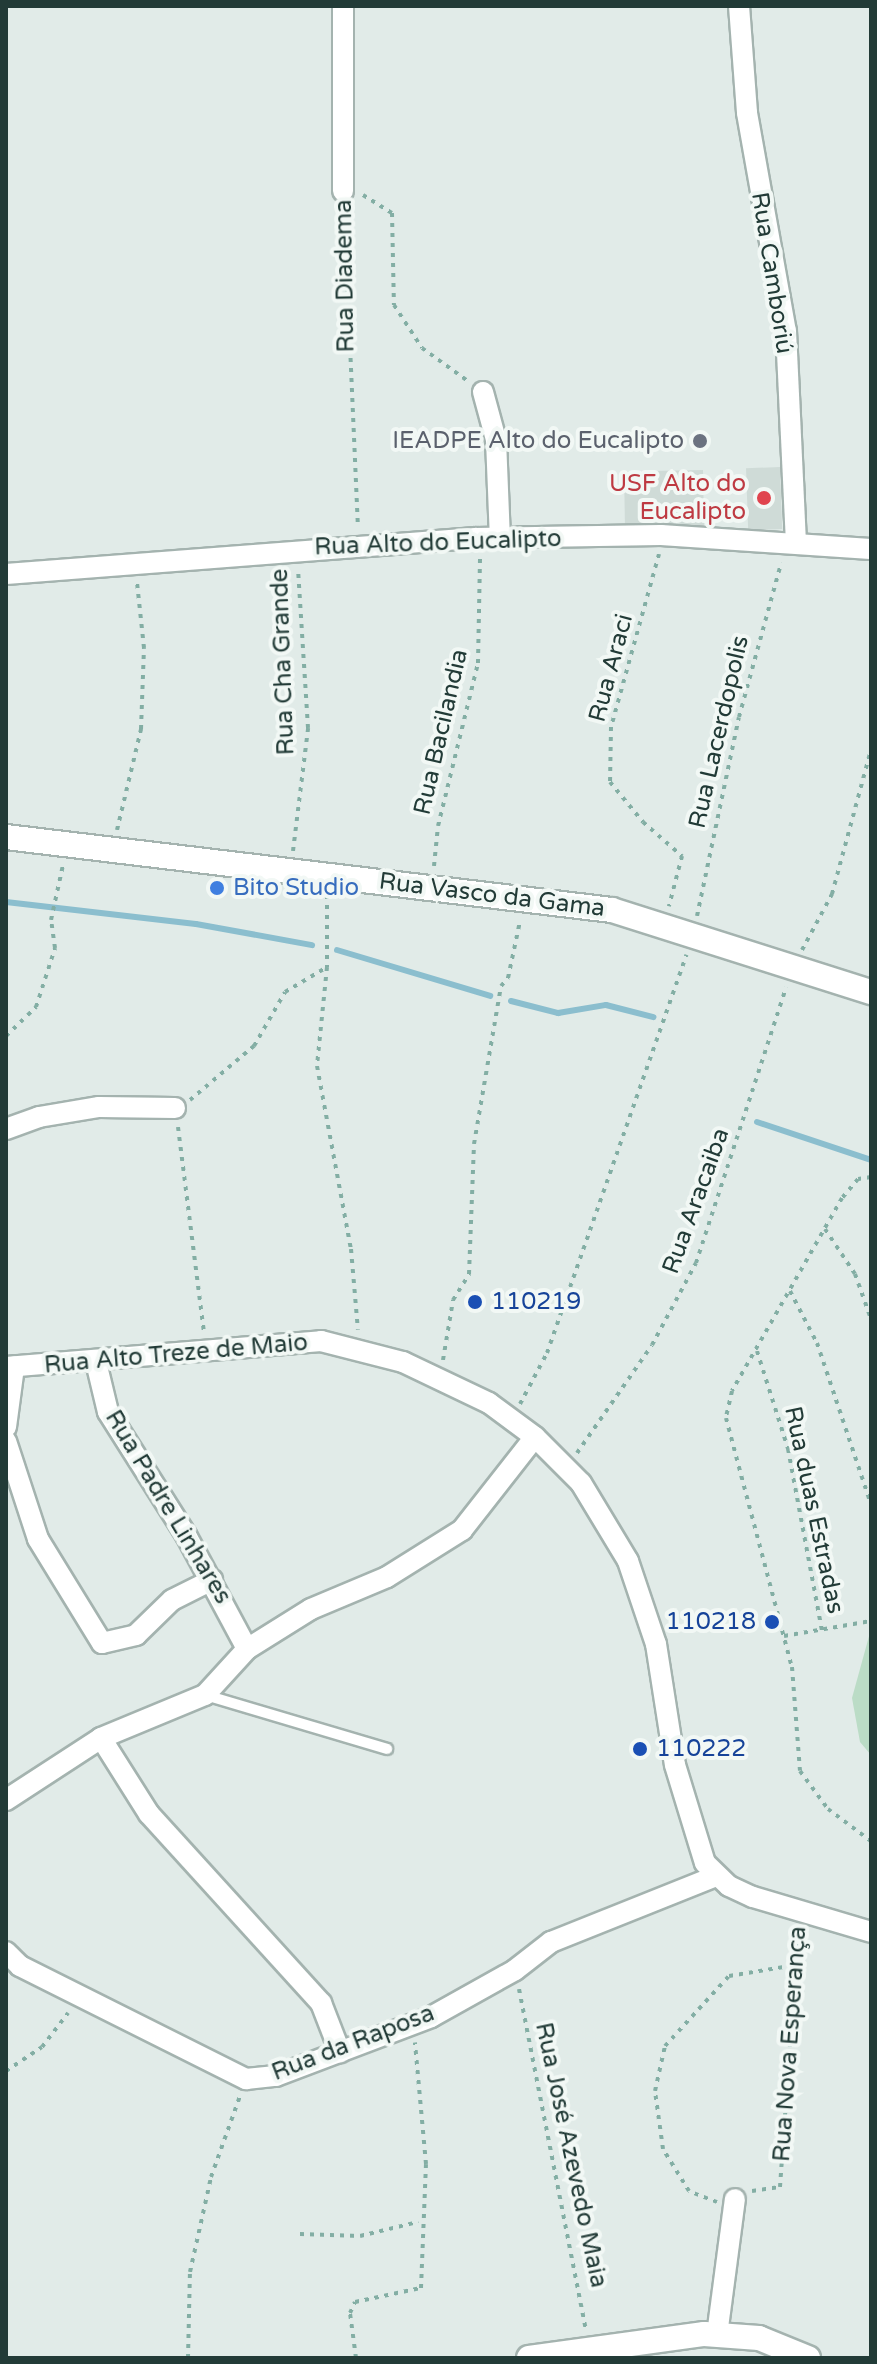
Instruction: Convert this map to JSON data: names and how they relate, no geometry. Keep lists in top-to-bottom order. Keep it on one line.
{"streets":{"main road":["Rua Vasco da Gama"],"street":["Rua Camboriú","Rua Diadema","Rua Alto do Eucalipto","Rua Alto Treze de Maio","Rua Padre Linhares","Rua da Raposa"],"path":["Rua Cha Grande","Rua Araci","Rua Bacilandia","Rua Lacerdopolis","Rua Aracaiba","Rua duas Estradas","Rua Nova Esperança","Rua José Azevedo Maia"]},"crossings":[["Rua Camboriú","Rua Alto do Eucalipto"],["Rua Camboriú","Rua Lacerdopolis"],["Rua Diadema","Rua Alto do Eucalipto"],["Rua Alto do Eucalipto","Rua Cha Grande"],["Rua Alto do Eucalipto","Rua Araci"],["Rua Alto do Eucalipto","Rua Bacilandia"],["Rua Alto do Eucalipto","Rua Lacerdopolis"],["Rua Cha Grande","Rua Vasco da Gama"],["Rua Araci","Rua Vasco da Gama"],["Rua Bacilandia","Rua Vasco da Gama"],["Rua Lacerdopolis","Rua Vasco da Gama"],["Rua Lacerdopolis","Rua Alto Treze de Maio"],["Rua Vasco da Gama","Rua Aracaiba"],["Rua Aracaiba","Rua Alto Treze de Maio"],["Rua Alto Treze de Maio","Rua Padre Linhares"],["Rua Alto Treze de Maio","Rua da Raposa"],["Rua da Raposa","Rua José Azevedo Maia"]],"places":["IEADPE Alto do Eucalipto","USF Alto do Eucalipto","Bito Studio","110219","110218","110222"]}
